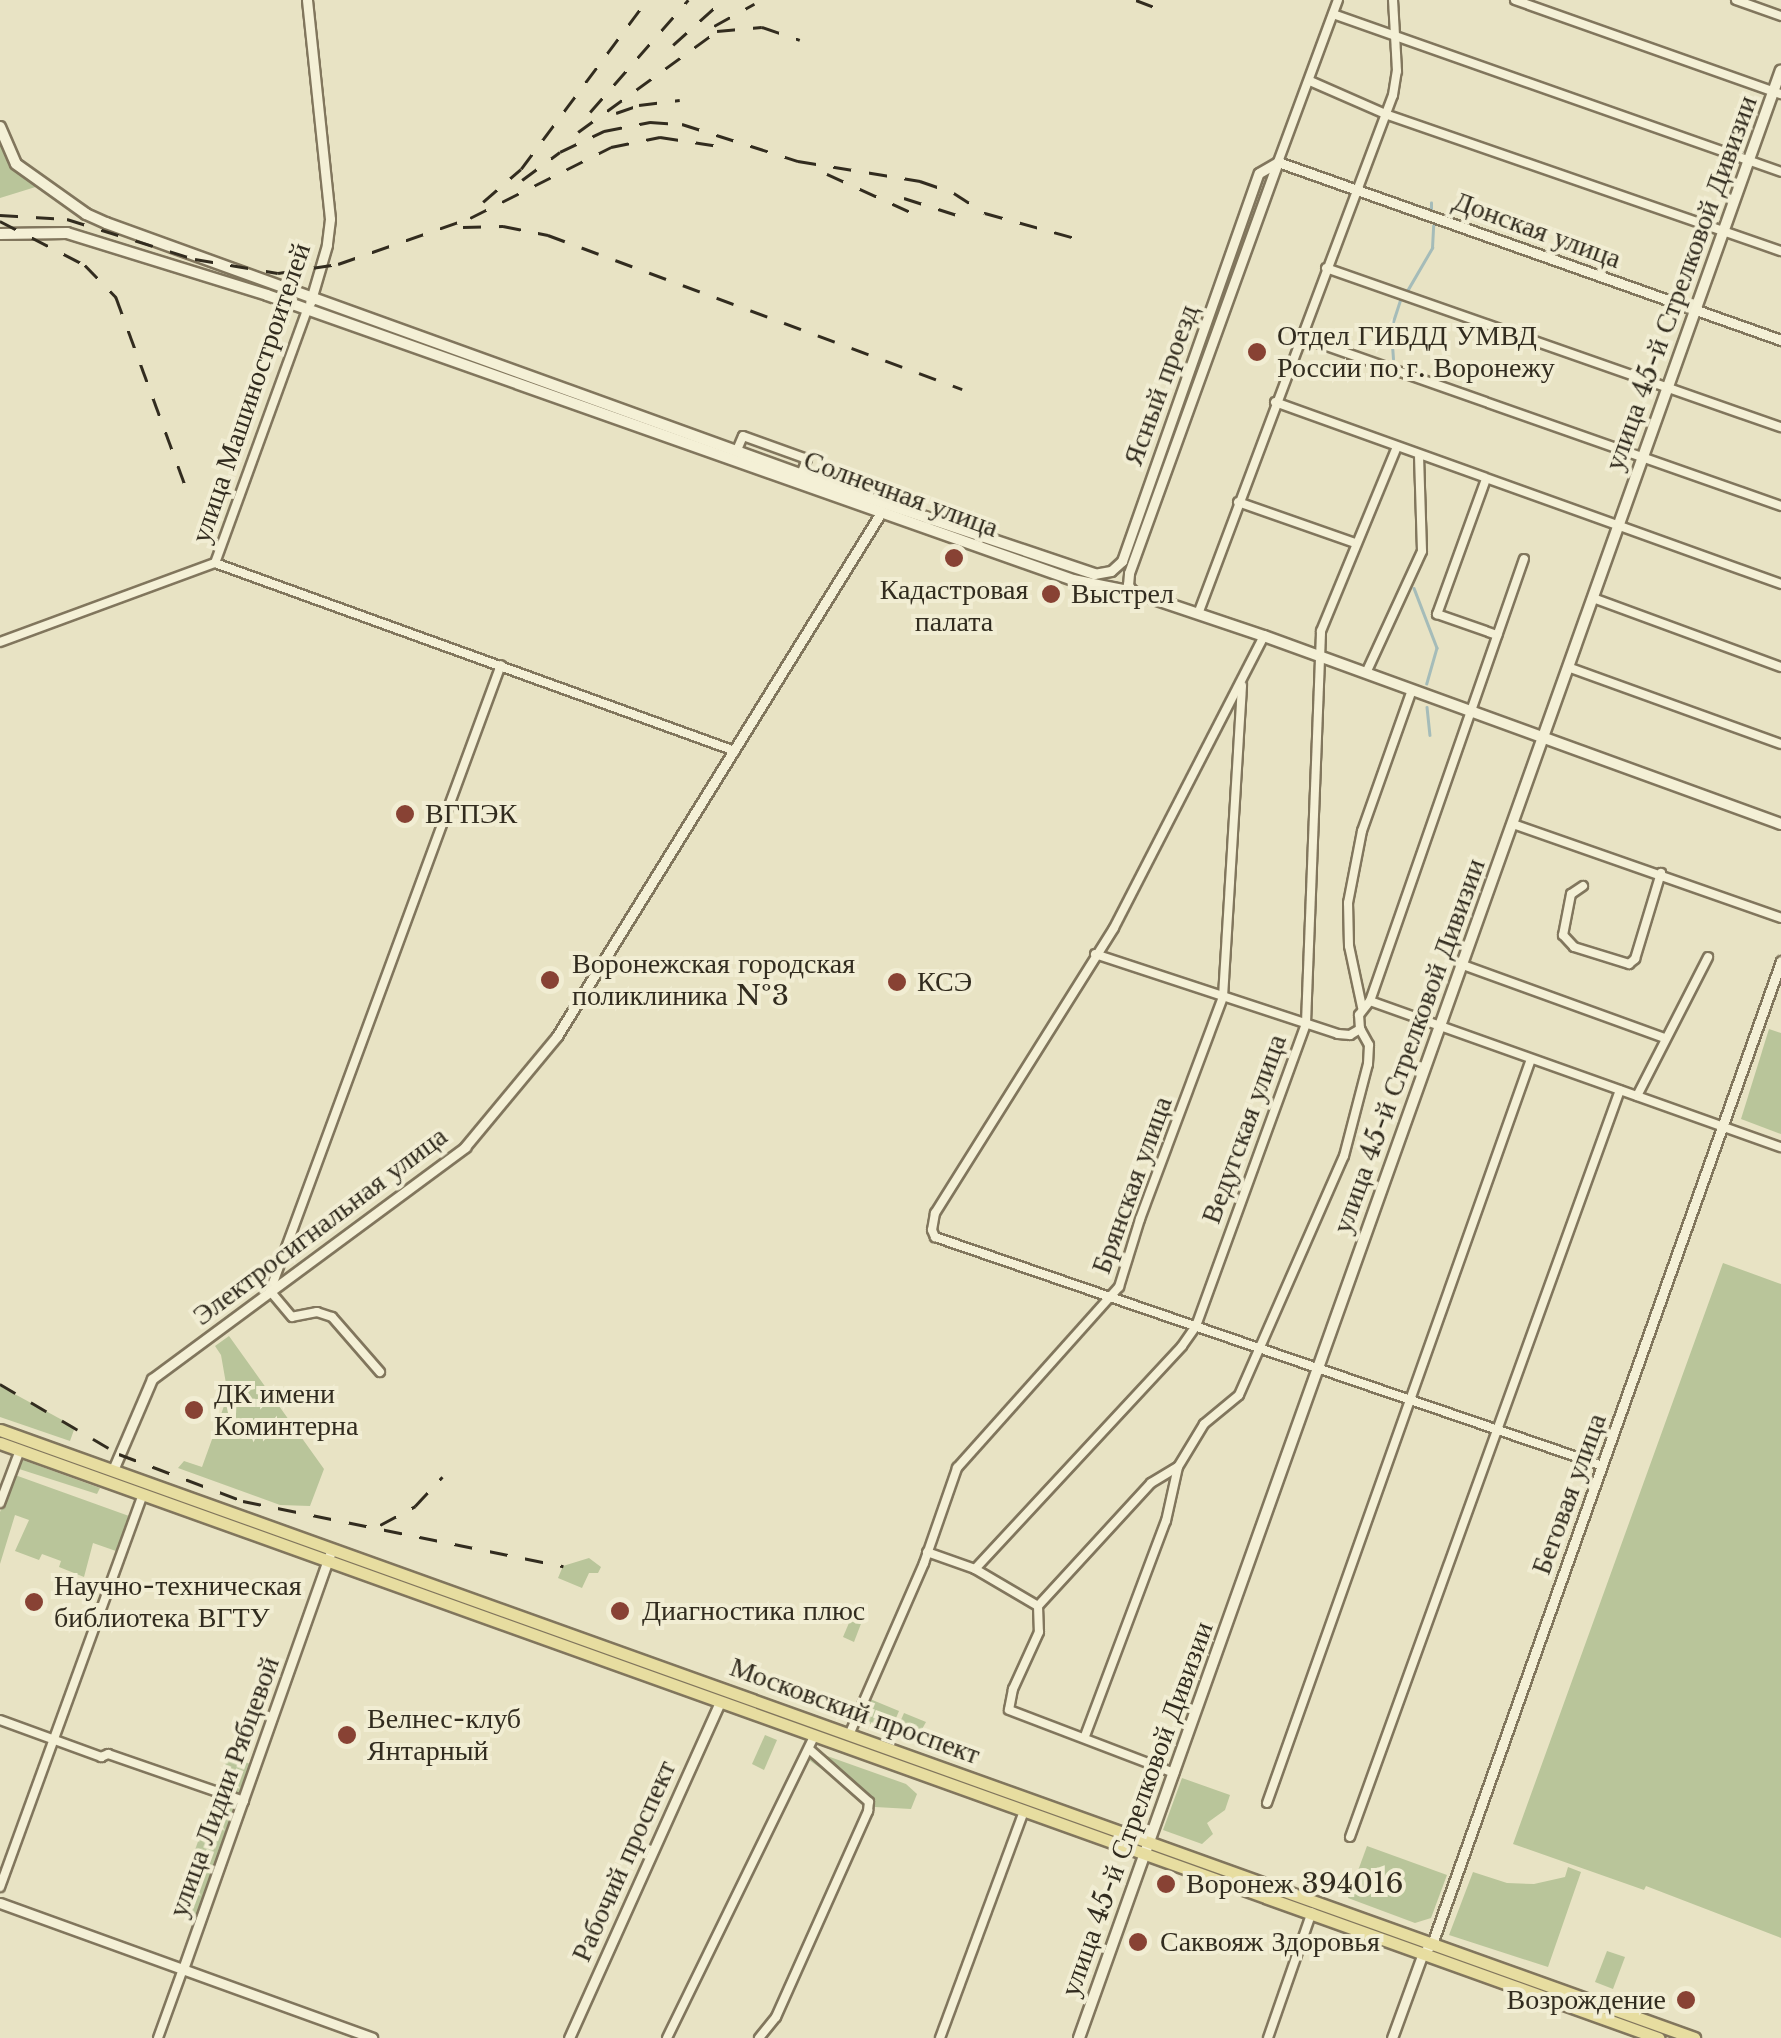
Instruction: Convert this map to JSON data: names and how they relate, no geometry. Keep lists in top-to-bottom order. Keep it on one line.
{"streets":{"main road":["улица 45-й Стрелковой Дивизии","Солнечная улица","Московский проспект"],"street":["Донская улица","Ясный проезд","улица Машиностроителей","Ведугская улица","Брянская улица","Электросигнальная улица","Беговая улица","улица Лидии Рябцевой","Рабочий проспект"]},"crossings":[["Донская улица","улица 45-й Стрелковой Дивизии"],["Донская улица","Ясный проезд"],["улица 45-й Стрелковой Дивизии","Солнечная улица"],["улица 45-й Стрелковой Дивизии","Московский проспект"],["Ясный проезд","Солнечная улица"],["улица Машиностроителей","Солнечная улица"],["Солнечная улица","Ведугская улица"],["Солнечная улица","Электросигнальная улица"],["Брянская улица","Московский проспект"],["Электросигнальная улица","Московский проспект"],["Беговая улица","Московский проспект"],["Московский проспект","улица Лидии Рябцевой"],["Московский проспект","Рабочий проспект"]],"places":["Отдел ГИБДД УМВД России по г. Воронежу","Кадастровая палата","Выстрел","ВГПЭК","Воронежская городская поликлиника №3","КСЭ","ДК имени Коминтерна","Научно-техническая библиотека ВГТУ","Диагностика плюс","Велнес-клуб Янтарный","Воронеж 394016","Саквояж Здоровья","Возрождение"]}
